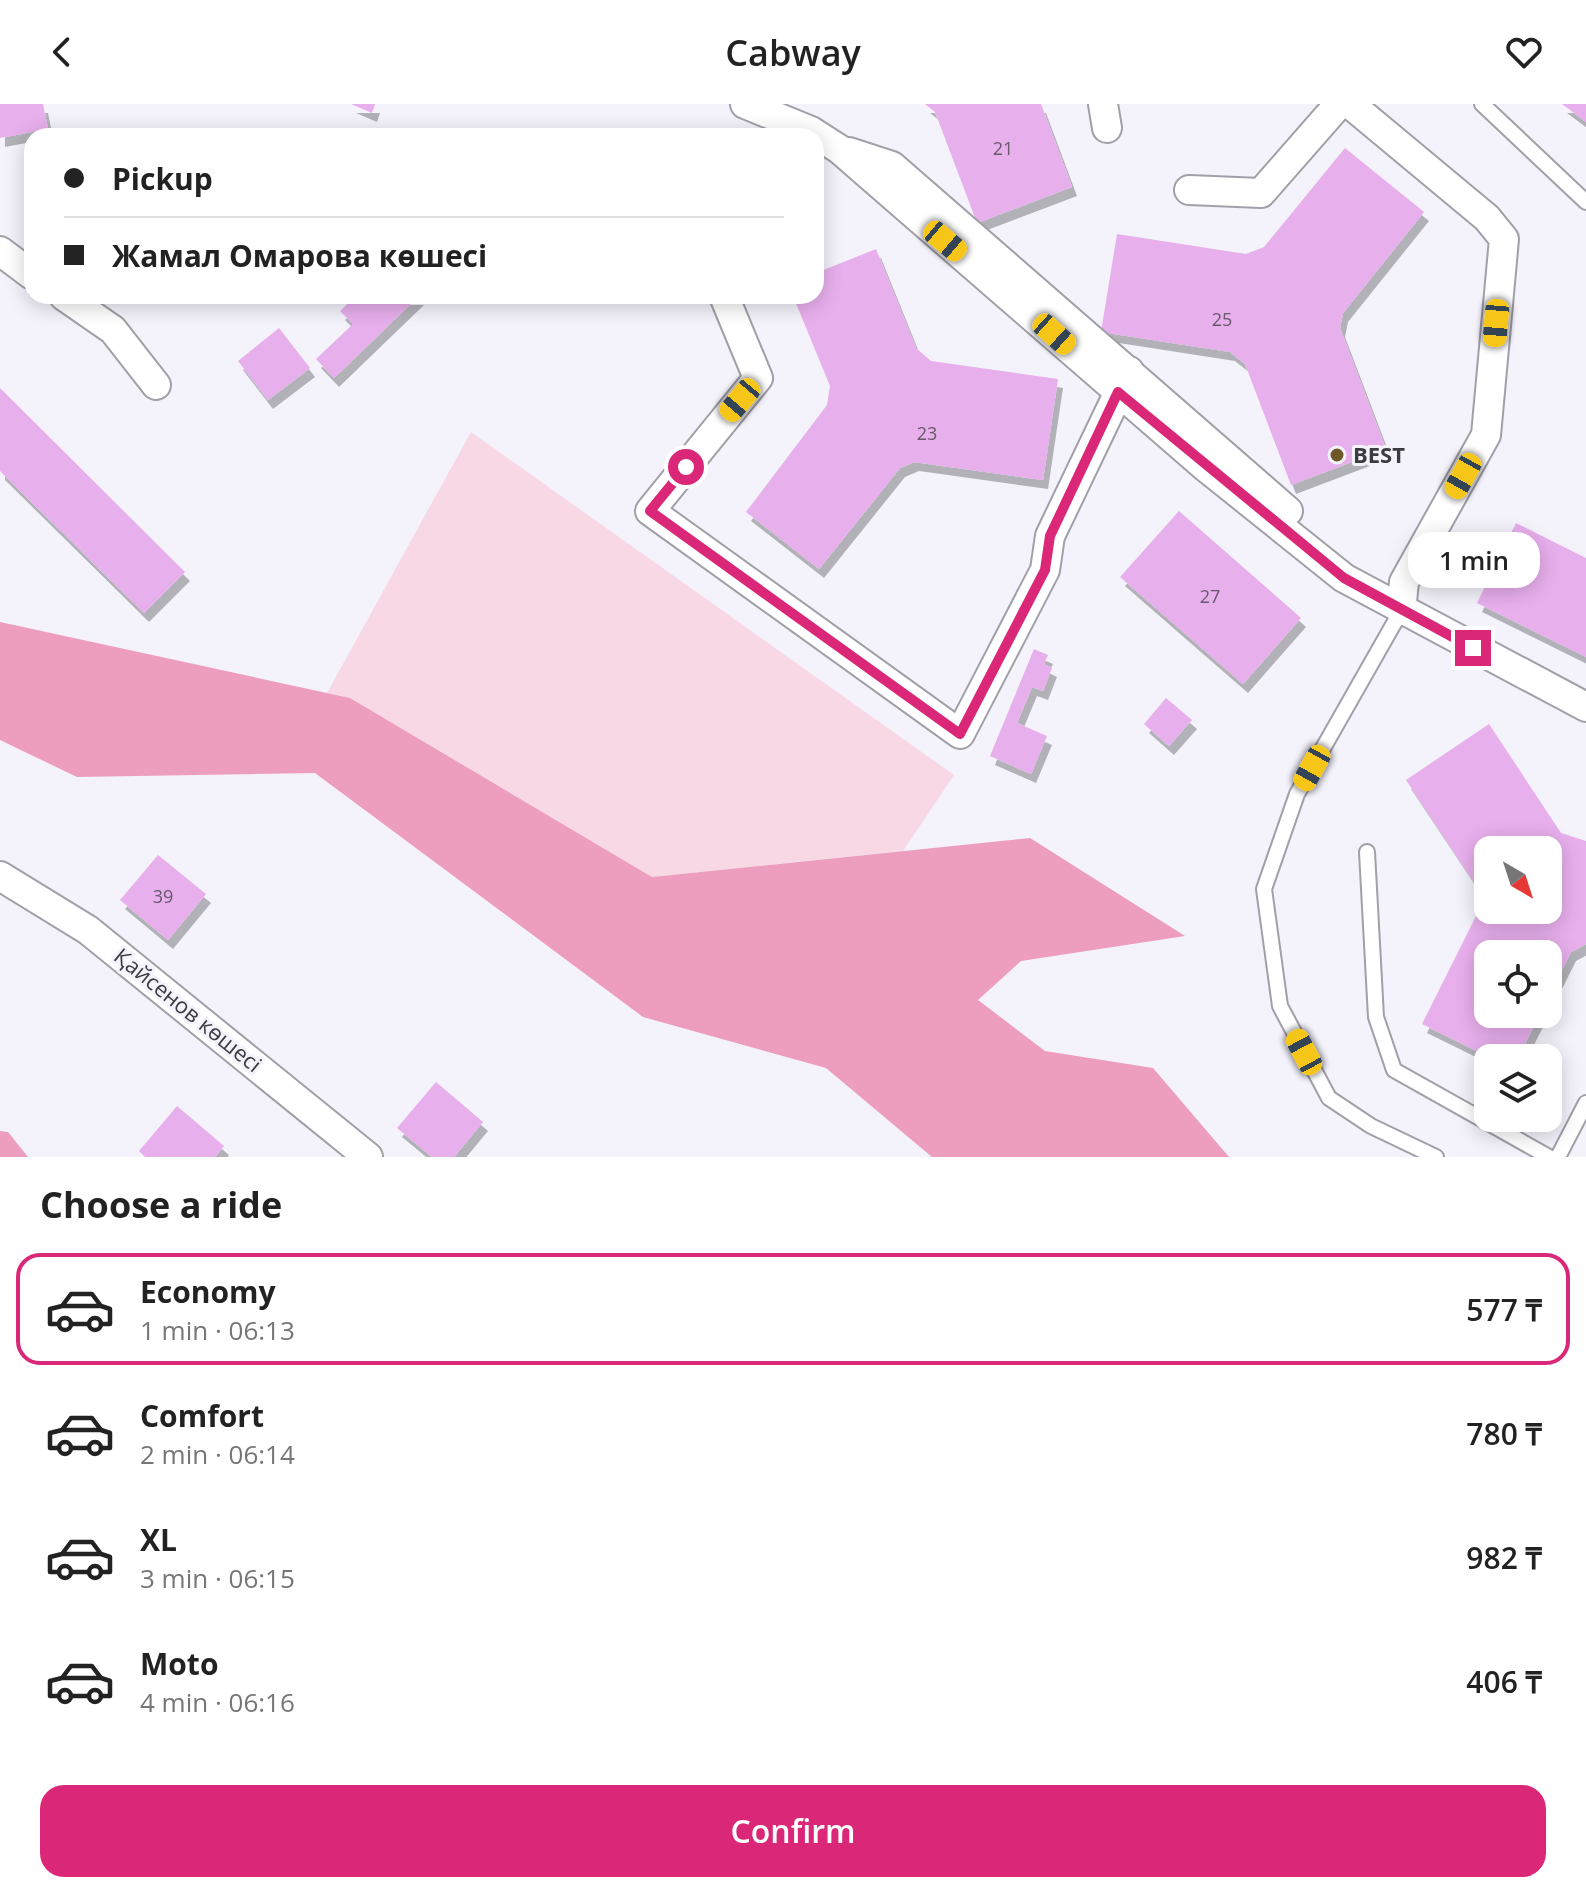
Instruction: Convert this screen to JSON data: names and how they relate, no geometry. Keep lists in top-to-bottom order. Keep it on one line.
{"streets":{"street":["Қайсенов көшесі"]},"places":["BEST"],"house_numbers":["21","25","23","27","39"],"north":"bottom right","page":{"header":"Cabway","banner":["Pickup","Жамал Омарова көшесі"],"bubble":"1 min","heading":"Choose a ride","list":[{"name":"Economy","note":"1 min · 06:13","value":"577 ₸"},{"name":"Comfort","note":"2 min · 06:14","value":"780 ₸"},{"name":"XL","note":"3 min · 06:15","value":"982 ₸"},{"name":"Moto","note":"4 min · 06:16","value":"406 ₸"}],"buttons":"Confirm"}}
